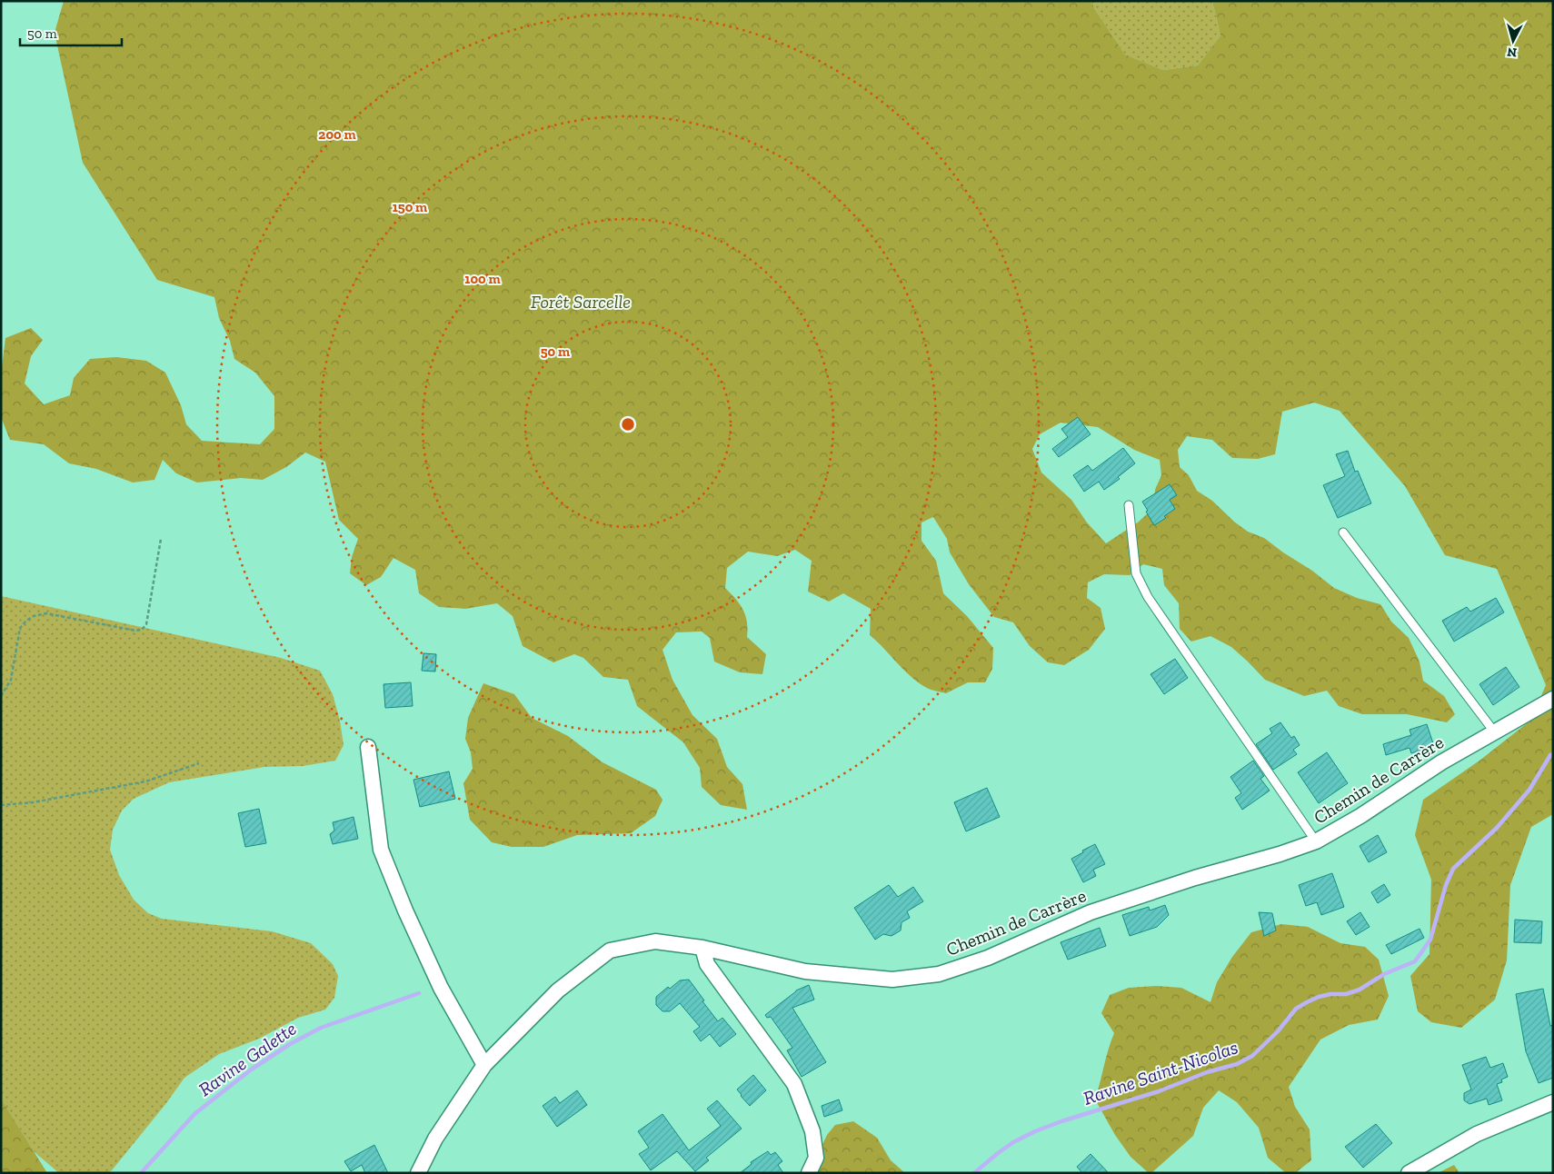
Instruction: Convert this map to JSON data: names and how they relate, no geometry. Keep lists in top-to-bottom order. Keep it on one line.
{"streets":{"street":["Chemin de Carrère"]},"water":["Ravine Galette","Ravine Saint-Nicolas"],"parks":["Forêt Sarcelle"],"scale_bar":"50 m","north":"bottom","rings":["200 m","150 m","100 m","50 m"]}
